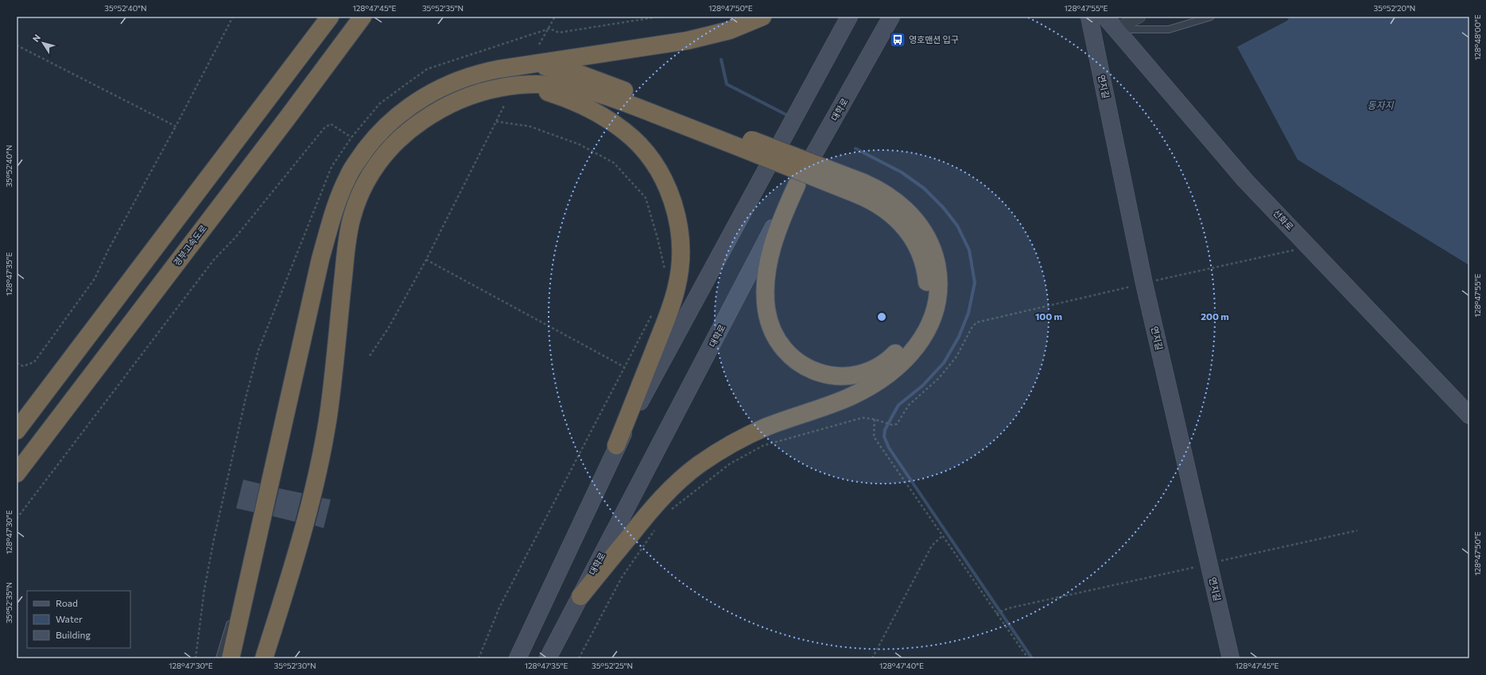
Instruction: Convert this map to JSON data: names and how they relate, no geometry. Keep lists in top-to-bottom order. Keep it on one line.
{"streets":{"highway":["경부고속도로"],"main road":["연지길","대학로","선화로"]},"water":["동자지"],"places":{"bus stop":["영호맨션 입구"]},"legend":["Road","Water","Building"],"north":"top left","coordinates":["35°52'40\"N","128°47'45\"E","35°52'35\"N","128°47'50\"E","128°47'55\"E","35°52'20\"N","128°48'00\"E","128°47'35\"E","128°47'30\"E","35°52'30\"N","35°52'25\"N","128°47'40\"E"],"rings":["100 m","200 m"]}
